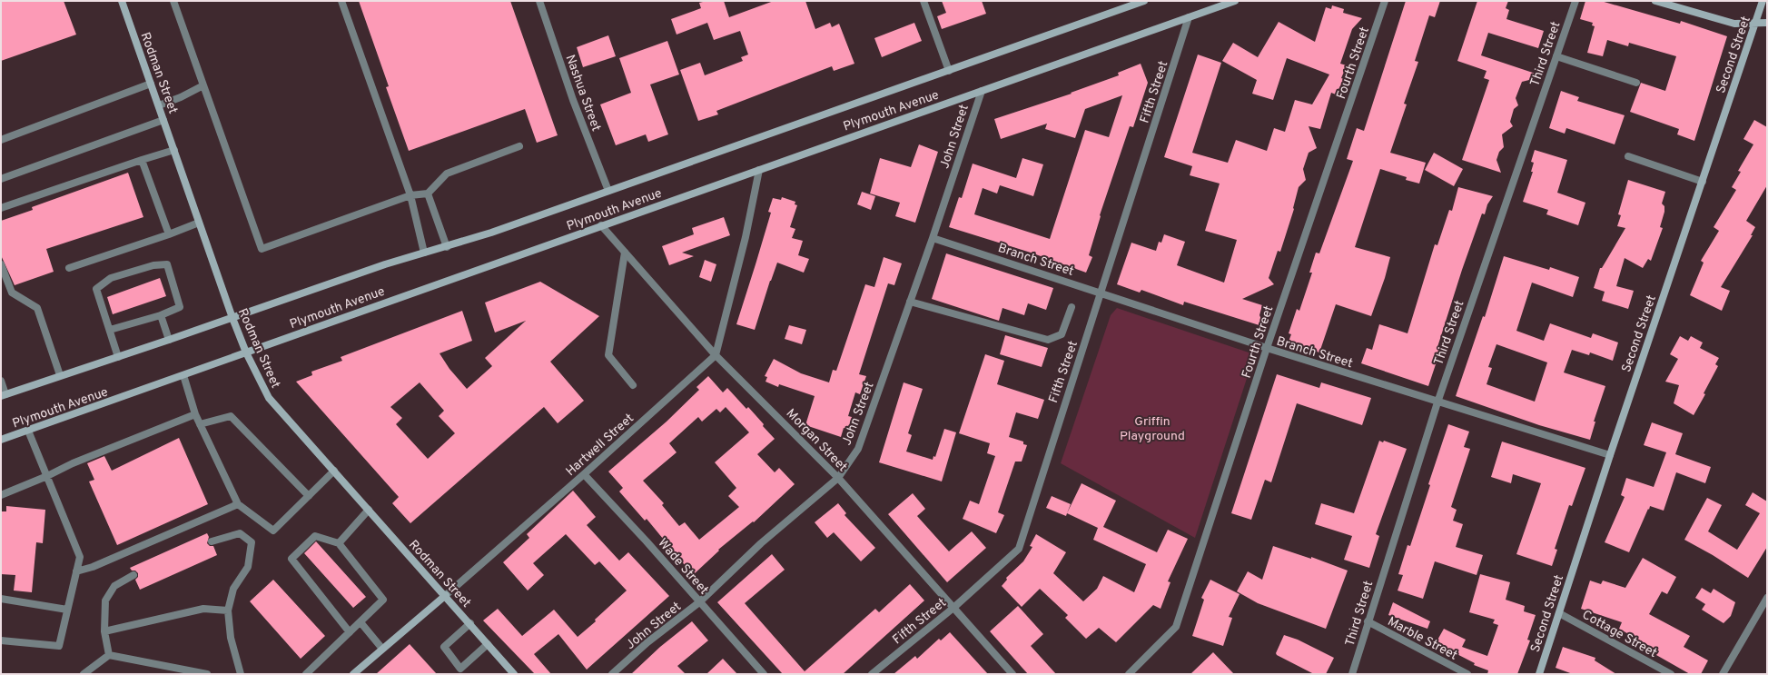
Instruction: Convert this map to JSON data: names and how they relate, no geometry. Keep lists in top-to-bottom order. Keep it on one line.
{"streets":{"main road":["Second Street","Rodman Street","Plymouth Avenue","Hartwell Street"],"street":["Third Street","Fourth Street","Fifth Street","Nashua Street","John Street","Branch Street","Morgan Street","Wade Street","Cottage Street","Marble Street"]},"crossings":[["Third Street","Branch Street"],["Third Street","Marble Street"],["Second Street","Branch Street"],["Second Street","Cottage Street"],["Fourth Street","Branch Street"],["Rodman Street","Plymouth Avenue"],["Rodman Street","Hartwell Street"],["Fifth Street","Plymouth Avenue"],["Fifth Street","Branch Street"],["Fifth Street","Morgan Street"],["Nashua Street","Plymouth Avenue"],["Plymouth Avenue","John Street"],["Plymouth Avenue","Morgan Street"],["John Street","Branch Street"],["John Street","Morgan Street"],["John Street","Wade Street"],["Morgan Street","Hartwell Street"],["Hartwell Street","Wade Street"]],"parks":["Griffin Playground"]}
